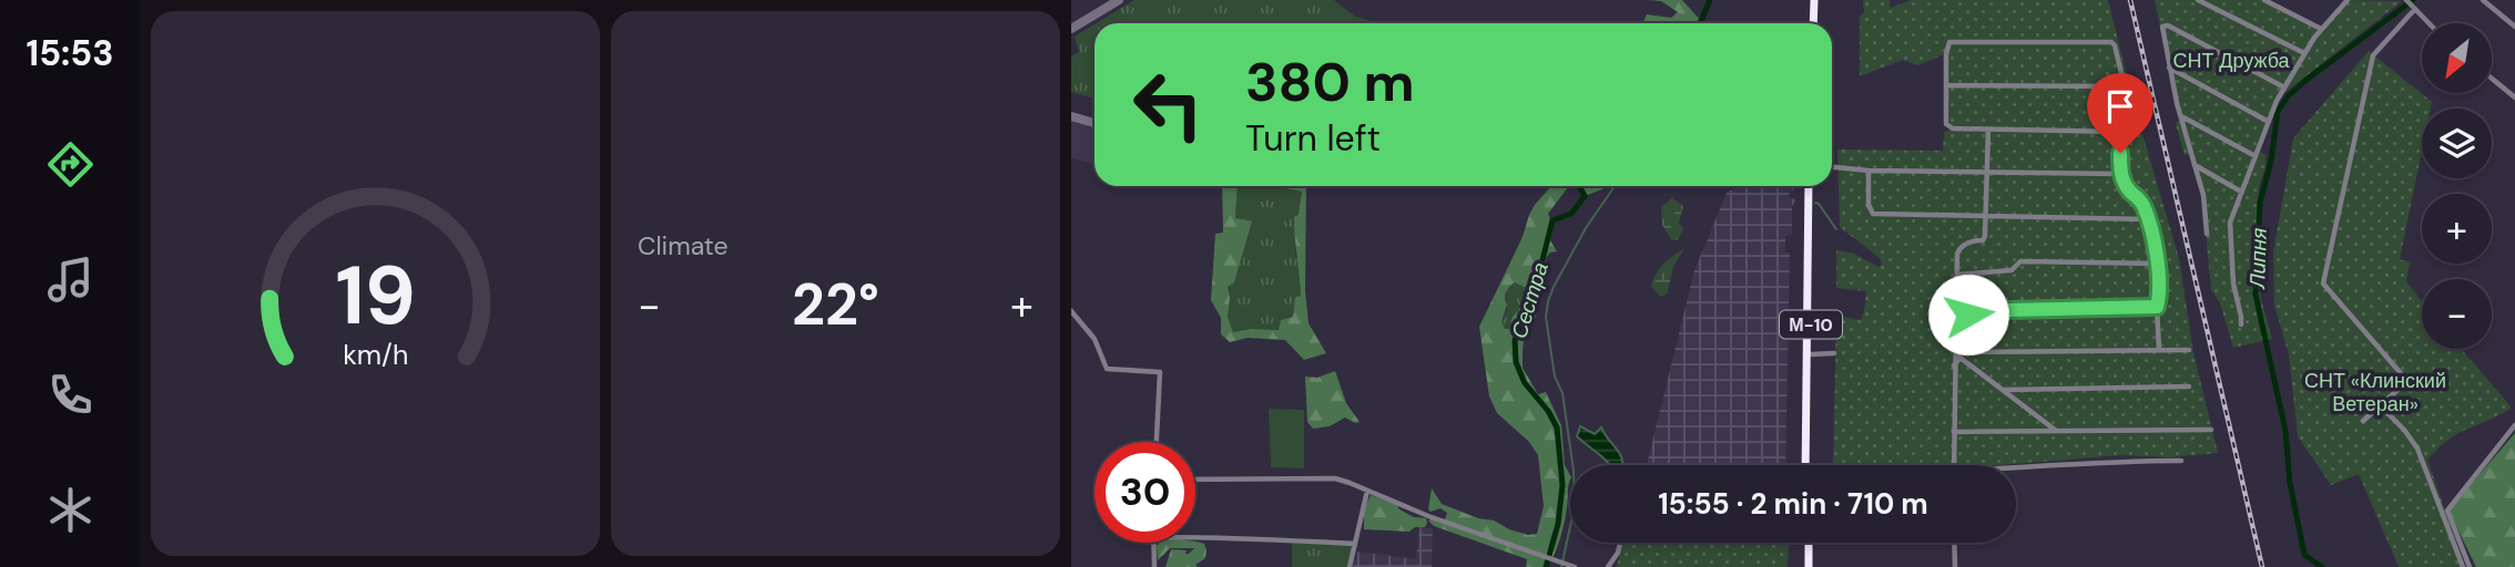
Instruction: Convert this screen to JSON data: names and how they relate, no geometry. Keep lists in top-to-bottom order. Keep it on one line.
{"streets":{"highway":["М-10"]},"water":["Липня","Сестра"],"parks":["СНТ Дружба","СНТ «Клинский Ветеран»"],"north":"bottom left","page":{"tabs":"15:53","tile":"Climate","map_buttons":["+","−"],"turn":["380 m","Turn left"],"heat":["−","22°","+"],"limit":"30","trip":"15:55 · 2 min · 710 m","gauge":["19","km/h"]}}
